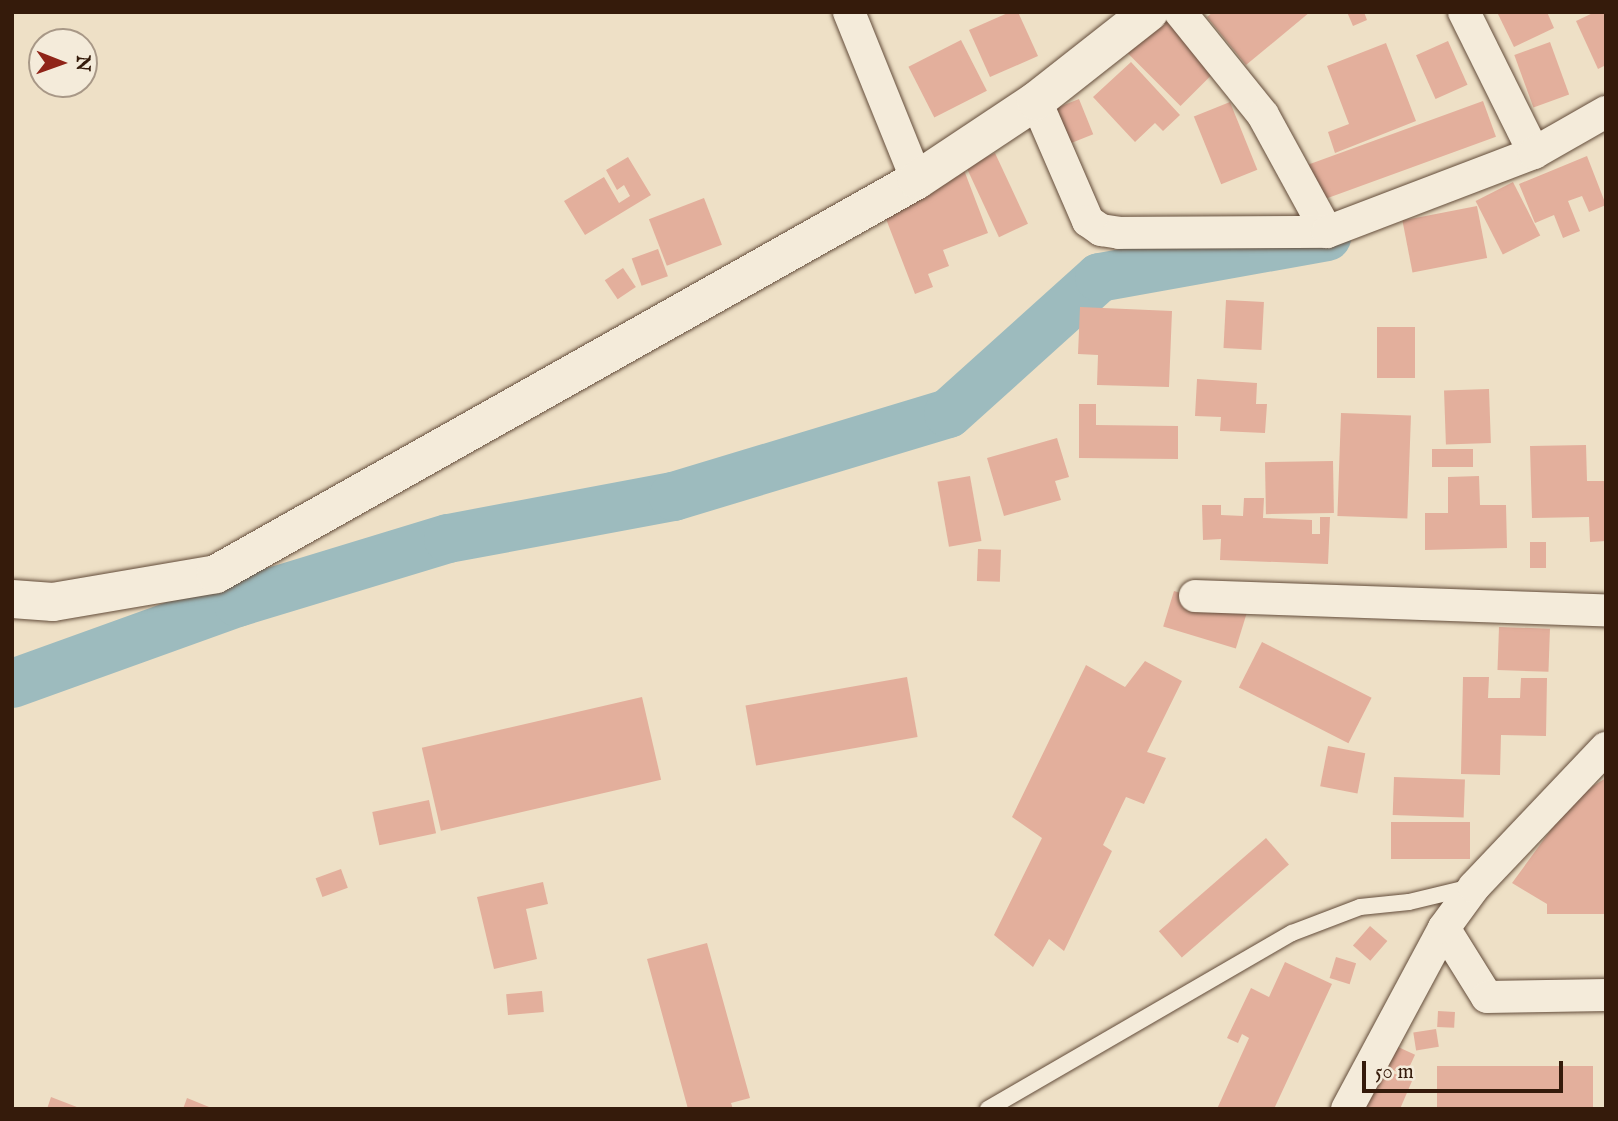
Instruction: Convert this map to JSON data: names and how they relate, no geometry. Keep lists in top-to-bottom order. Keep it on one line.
{"scale_bar":"50 m","north":"right"}
